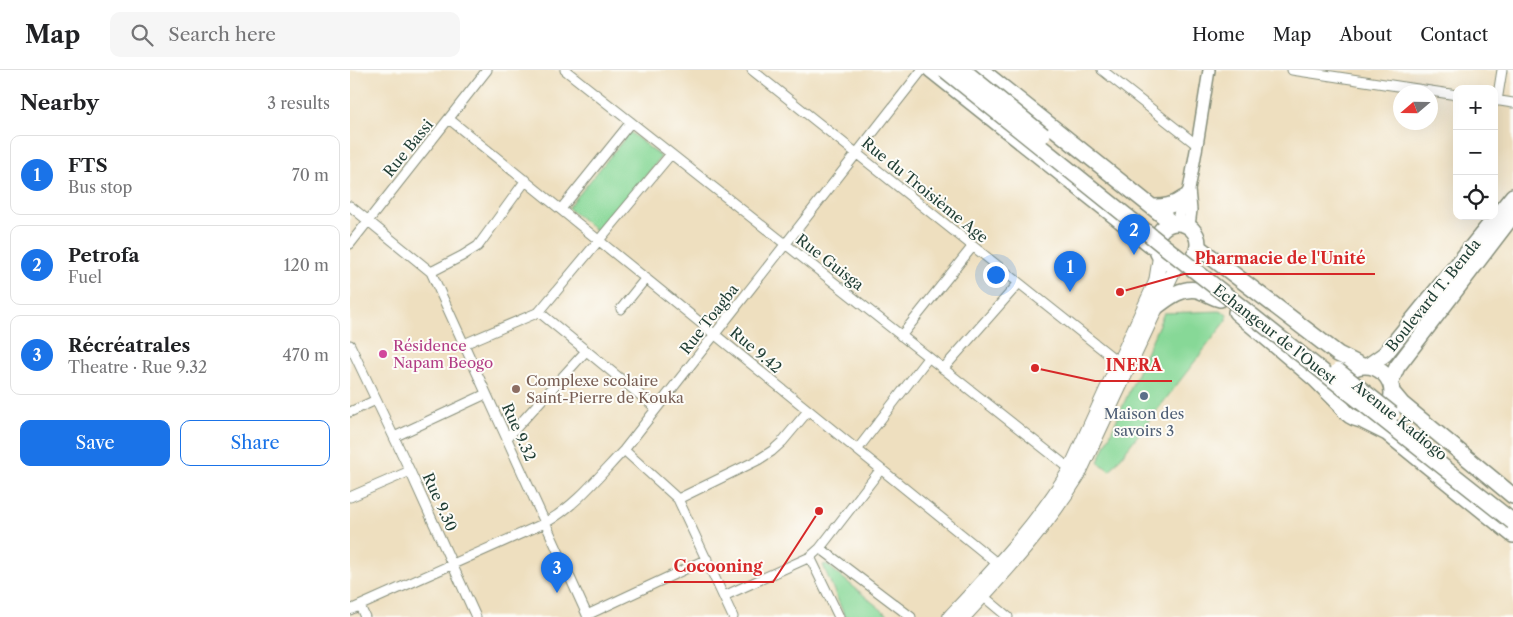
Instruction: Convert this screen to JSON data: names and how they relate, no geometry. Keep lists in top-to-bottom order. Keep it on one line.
{"streets":{"highway":["Boulevard T. Benda","Echangeur de l'Ouest","Avenue Kadiogo"],"street":["Rue Bassi","Rue du Troisième Age","Rue Guisga","Rue Toagba","Rue 9.42","Rue 9.32","Rue 9.30"]},"crossings":[["Rue Bassi","Rue 9.42"],["Rue Bassi","Rue 9.32"],["Rue du Troisième Age","Rue Toagba"],["Rue Guisga","Rue Toagba"],["Rue Toagba","Rue 9.42"],["Rue Toagba","Rue 9.32"],["Rue Toagba","Rue 9.30"]],"places":["Pharmacie de l'Unité","Résidence Napam Beogo","INERA","Complexe scolaire Saint-Pierre de Kouka","Maison des savoirs 3","Cocooning"],"north":"left","page":{"header":"Map","search":"Search here","nav":["Home","Map","About","Contact"],"heading":["Nearby","3 results"],"map_buttons":["+","−"],"list":[{"mark":"1","name":"FTS","note":"Bus stop","value":"70 m"},{"mark":"2","name":"Petrofa","note":"Fuel","value":"120 m"},{"mark":"3","name":"Récréatrales","note":"Theatre · Rue 9.32","value":"470 m"}],"pins":["2","1","3"],"buttons":["Save","Share"]}}
